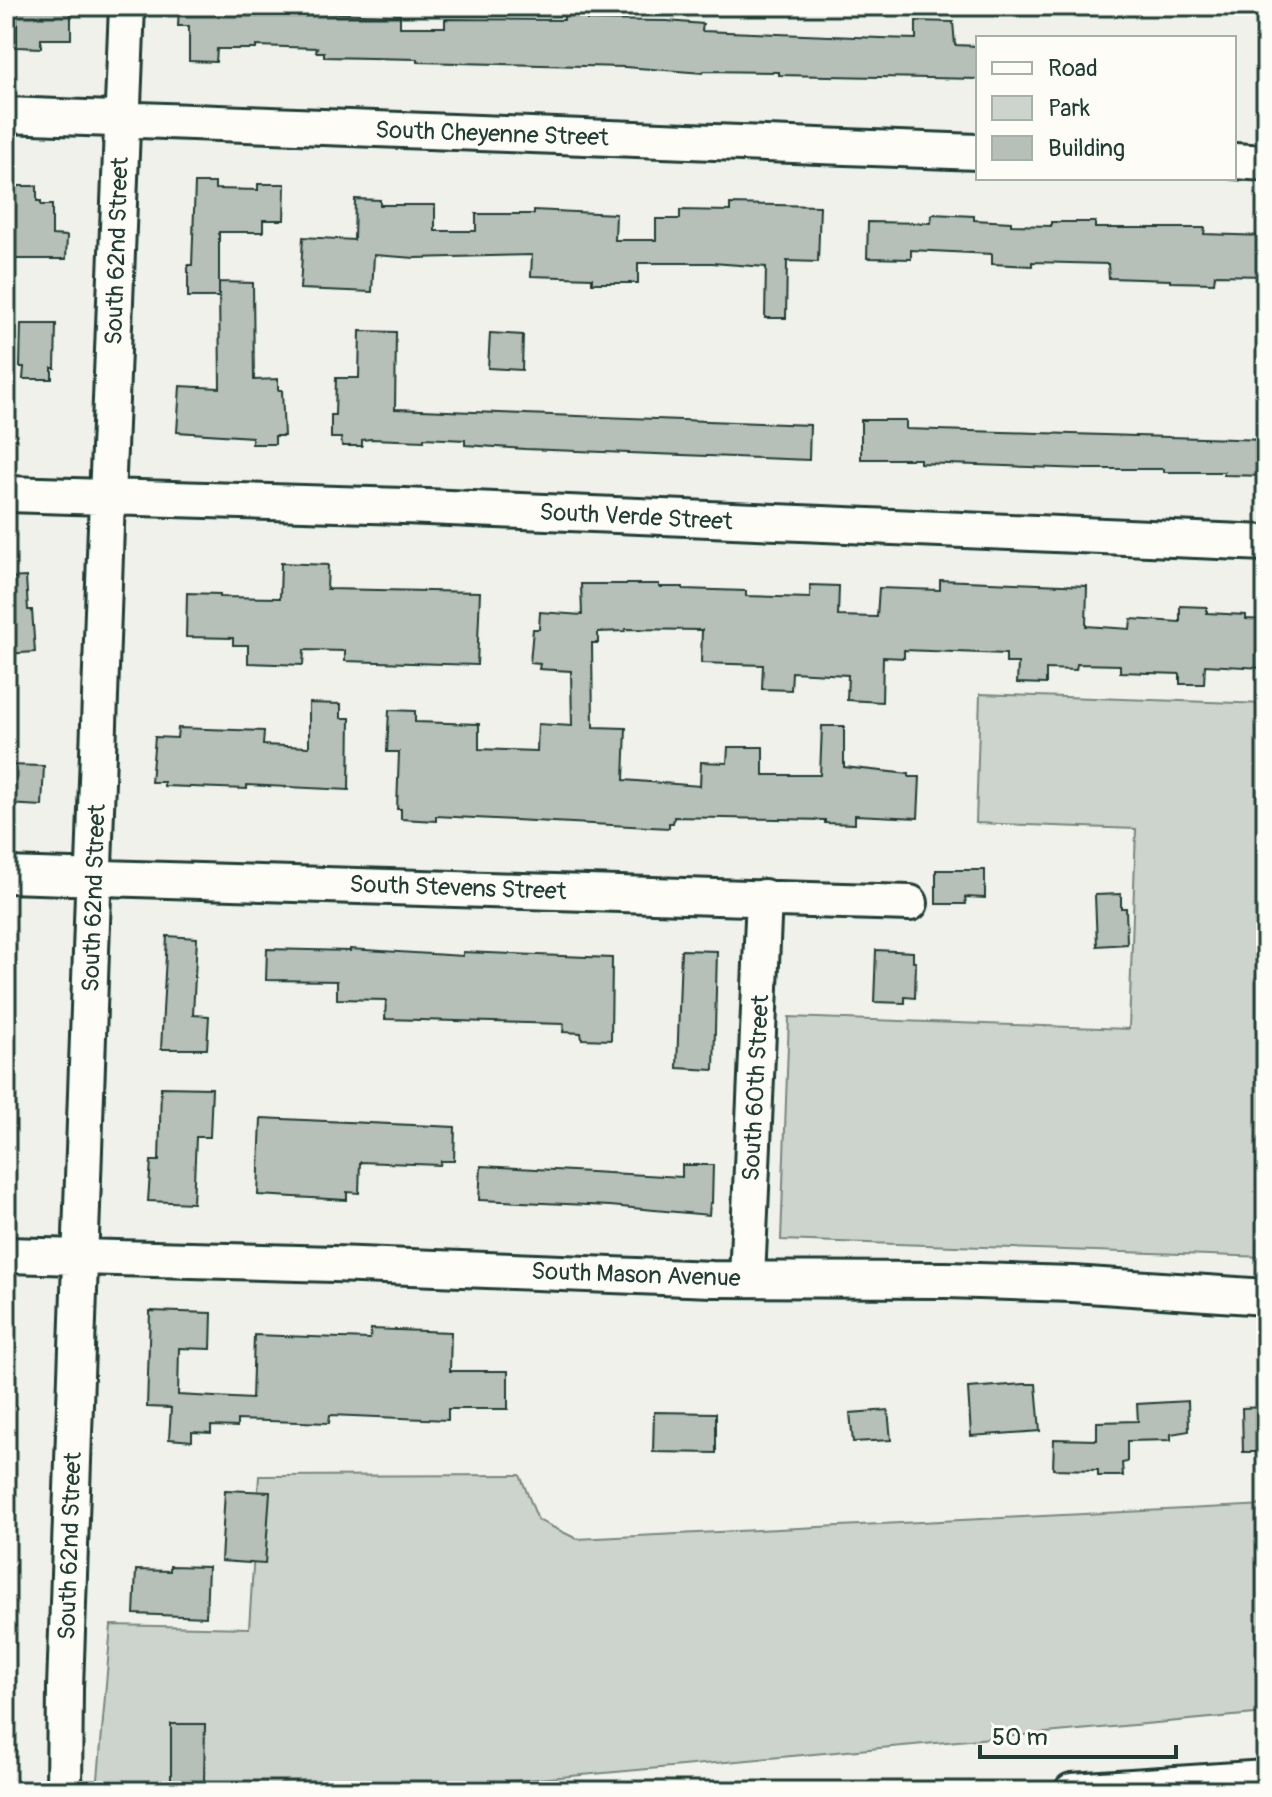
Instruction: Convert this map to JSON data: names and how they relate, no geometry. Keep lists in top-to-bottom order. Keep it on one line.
{"streets":{"street":["South Cheyenne Street","South 62nd Street","South Verde Street","South Stevens Street","South 60th Street","South Mason Avenue"]},"crossings":[["South Cheyenne Street","South 62nd Street"],["South 62nd Street","South Verde Street"],["South 62nd Street","South Stevens Street"],["South 62nd Street","South Mason Avenue"],["South Stevens Street","South 60th Street"],["South 60th Street","South Mason Avenue"]],"legend":["Road","Park","Building"],"scale_bar":"50 m"}
